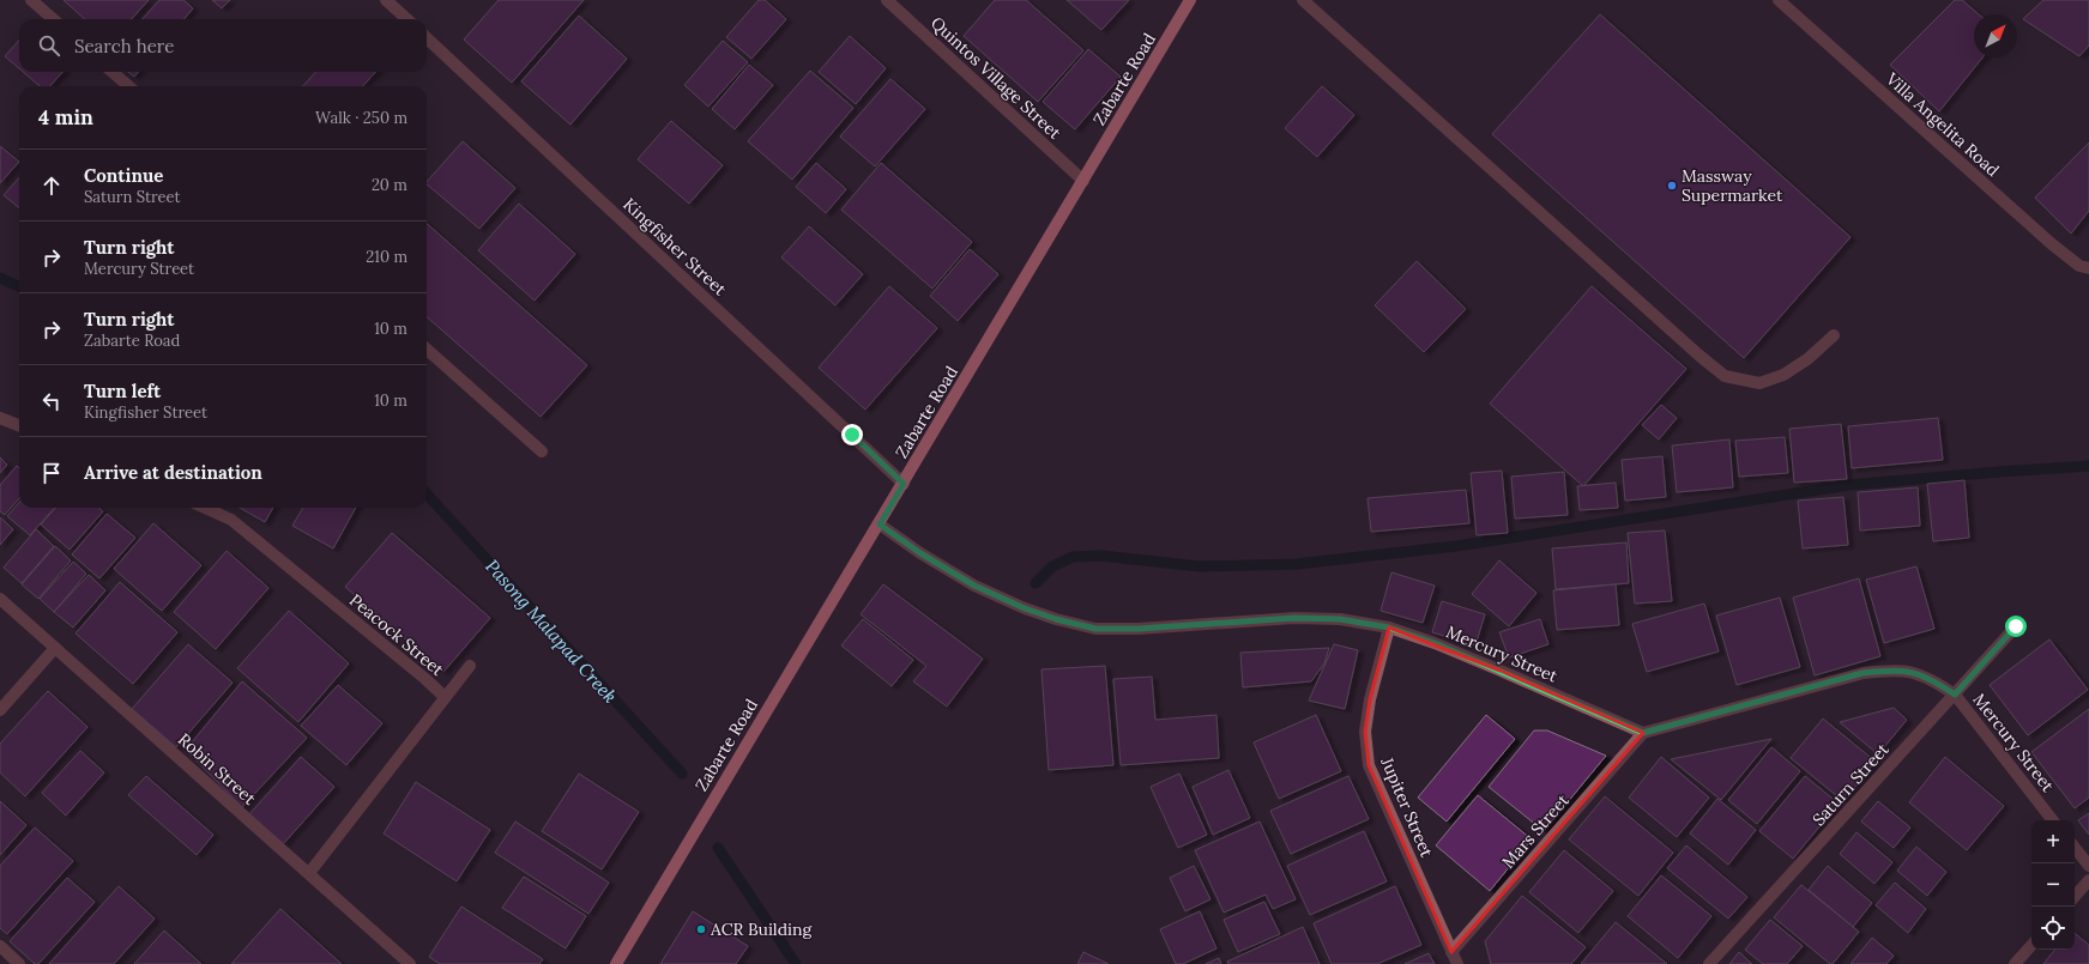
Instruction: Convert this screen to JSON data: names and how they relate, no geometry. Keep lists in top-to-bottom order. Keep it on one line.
{"streets":{"main road":["Zabarte Road"],"street":["Quintos Village Street","Villa Angelita Road","Kingfisher Street","Peacock Street","Mercury Street","Robin Street","Saturn Street","Jupiter Street","Mars Street"]},"crossings":[["Quintos Village Street","Zabarte Road"],["Zabarte Road","Kingfisher Street"],["Zabarte Road","Mercury Street"],["Peacock Street","Robin Street"],["Mercury Street","Saturn Street"],["Mercury Street","Jupiter Street"],["Mercury Street","Mars Street"],["Jupiter Street","Mars Street"]],"water":["Pasong Malapad Creek"],"places":["Massway Supermarket","ACR Building"],"north":"top right","page":{"search":"Search here","heading":["4 min","Walk · 250 m"],"list":[["Continue","Saturn Street","20 m"],["Turn right","Mercury Street","210 m"],["Turn right","Zabarte Road","10 m"],["Turn left","Kingfisher Street","10 m"],"Arrive at destination"],"map_buttons":["+","−"]}}
